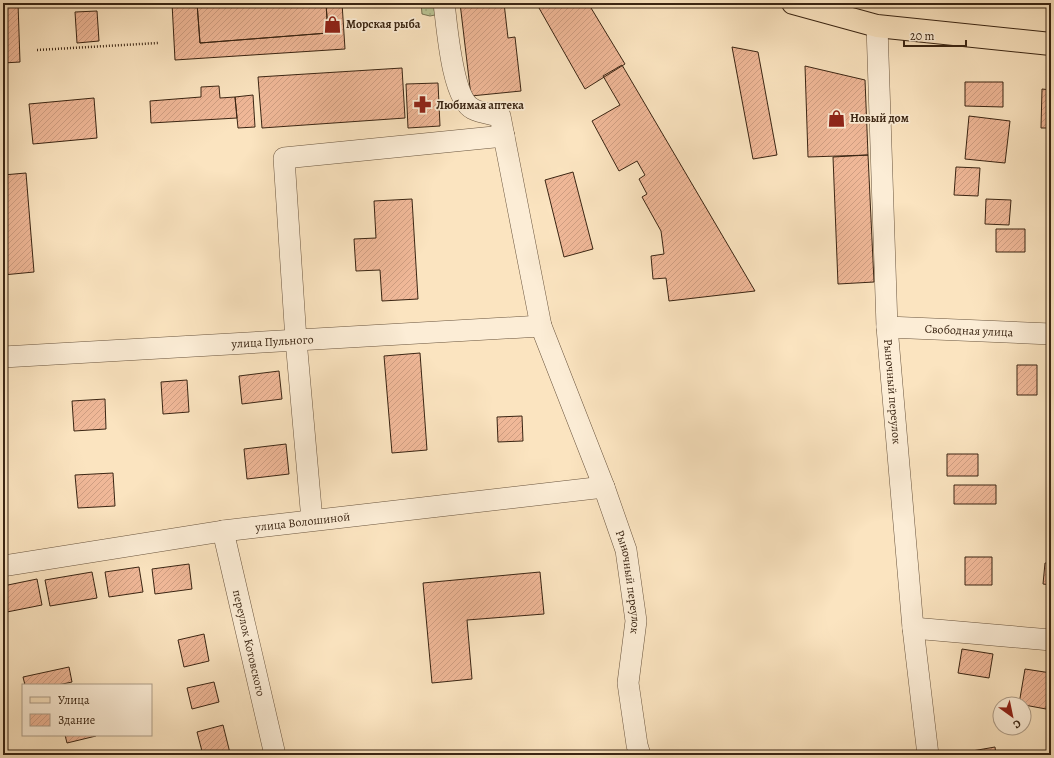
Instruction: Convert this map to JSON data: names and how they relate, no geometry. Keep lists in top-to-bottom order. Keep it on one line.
{"streets":{"street":["Свободная улица","улица Пульного","Рыночный переулок","улица Волошиной","переулок Котовского"]},"crossings":[["Свободная улица","Рыночный переулок"],["улица Пульного","Рыночный переулок"],["Рыночный переулок","улица Волошиной"],["улица Волошиной","переулок Котовского"]],"places":{"shop":["Морская рыба","Новый дом"],"pharmacy":["Любимая аптека"]},"legend":["Улица","Здание"],"scale_bar":"20 m","north":"bottom right"}
